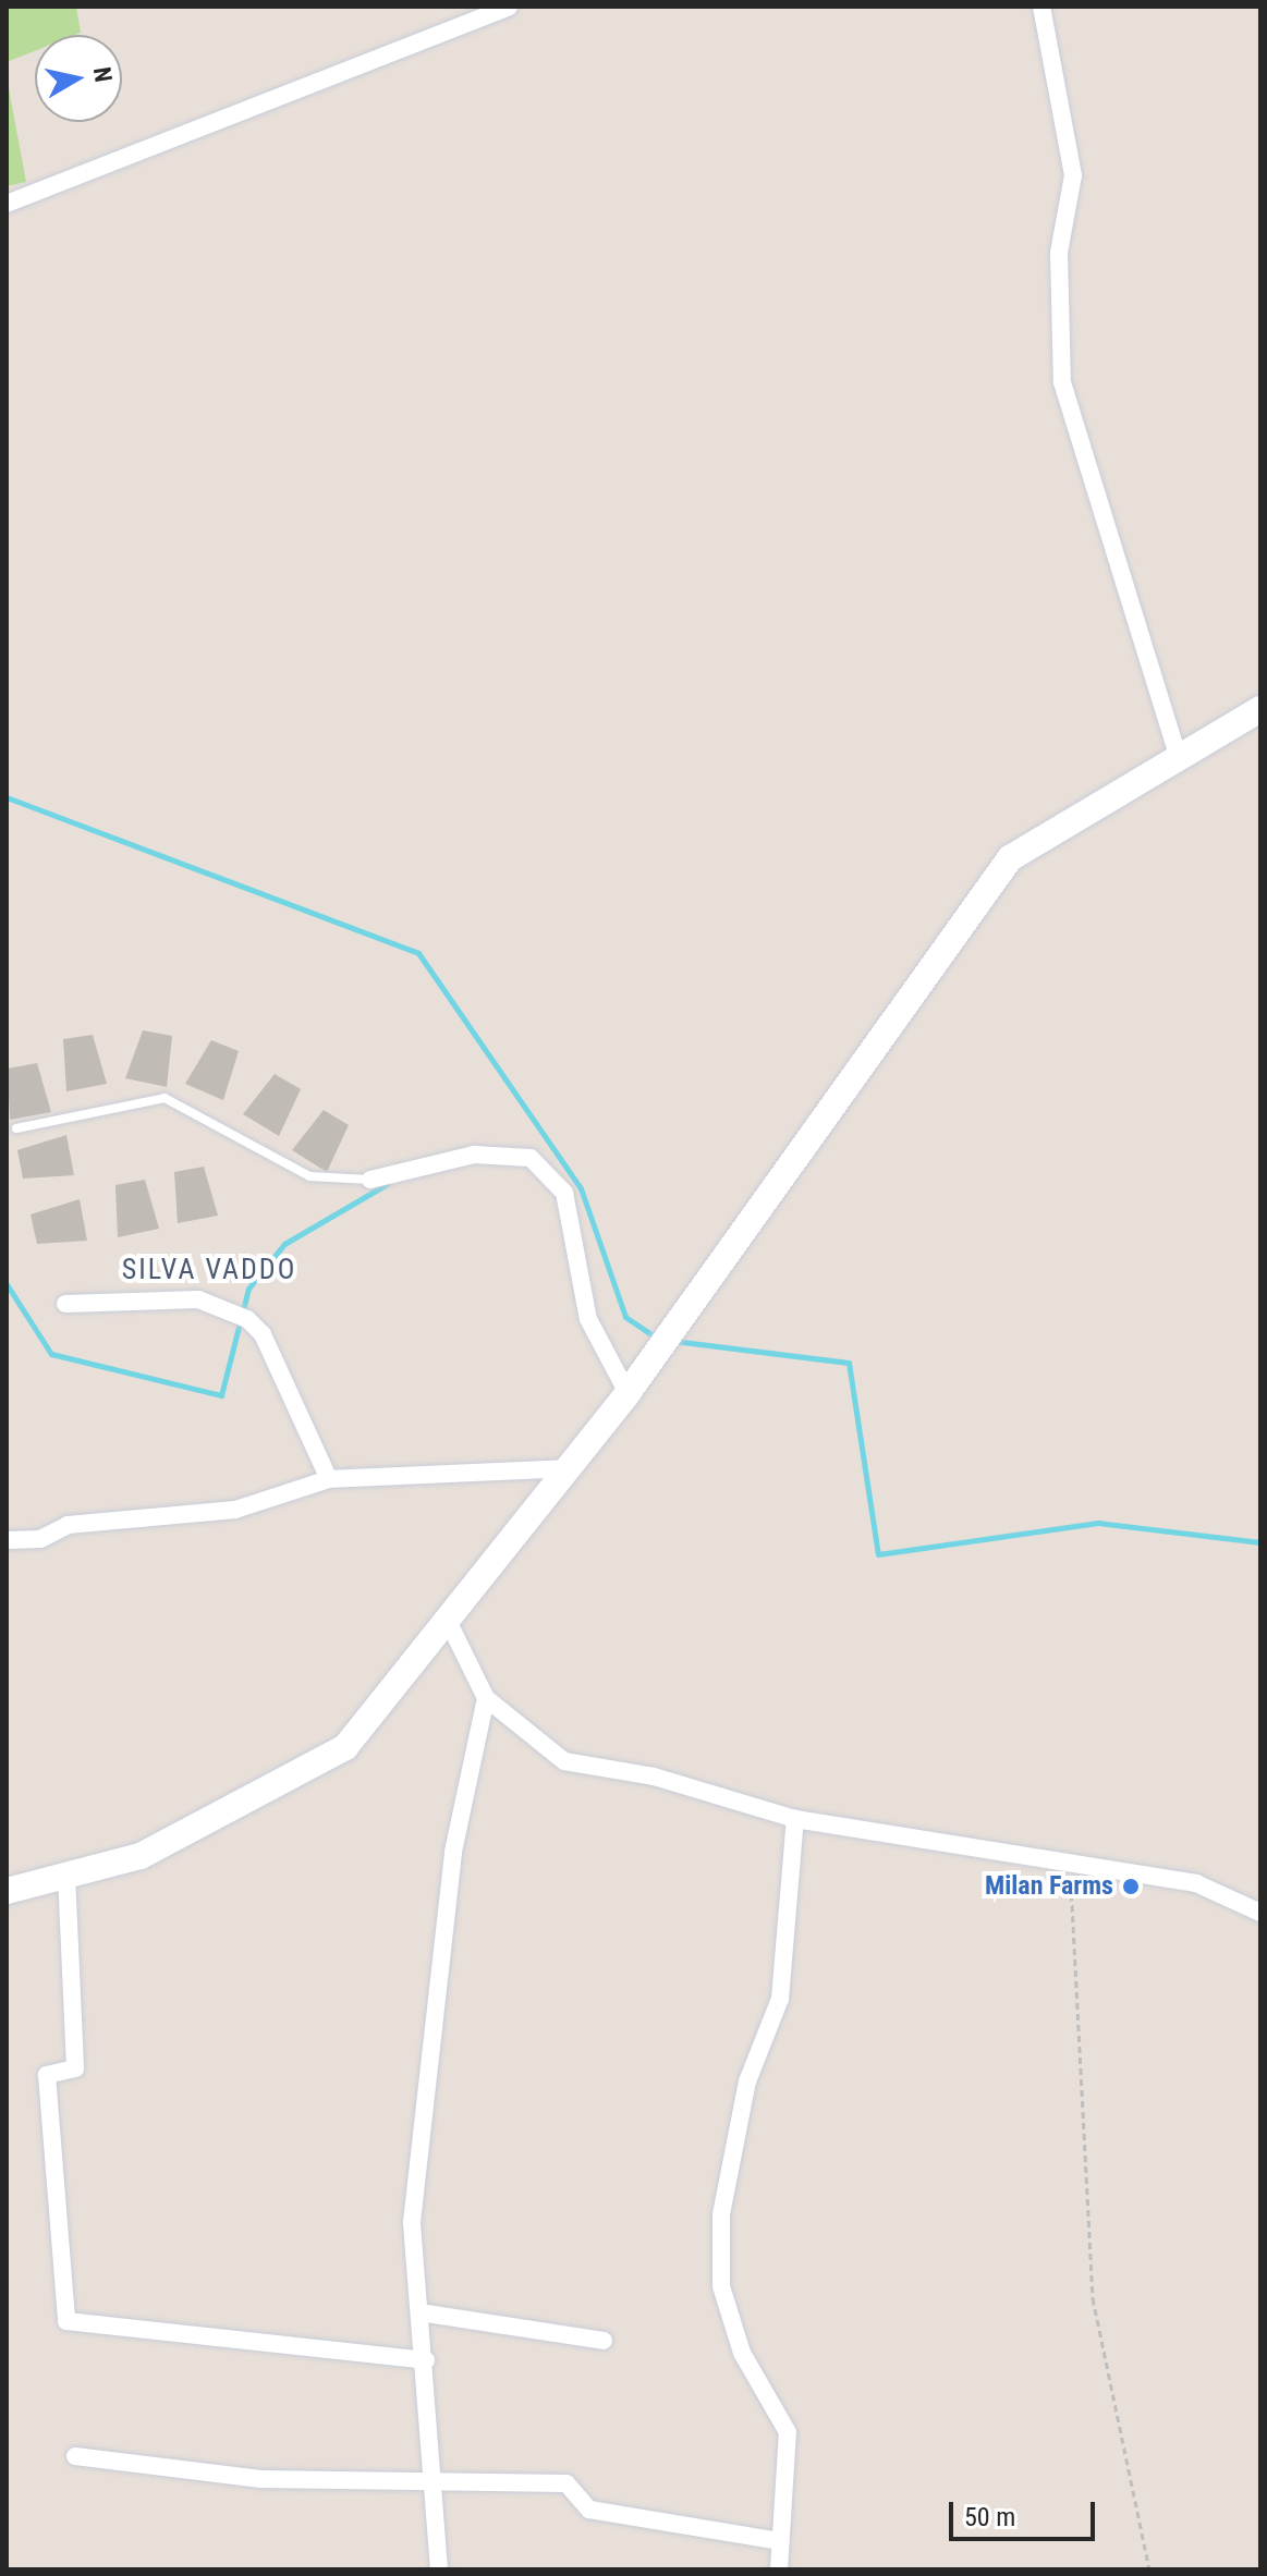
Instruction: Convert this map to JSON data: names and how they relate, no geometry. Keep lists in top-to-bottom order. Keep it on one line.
{"districts":["SILVA VADDO"],"places":["Milan Farms"],"scale_bar":"50 m","north":"right"}
